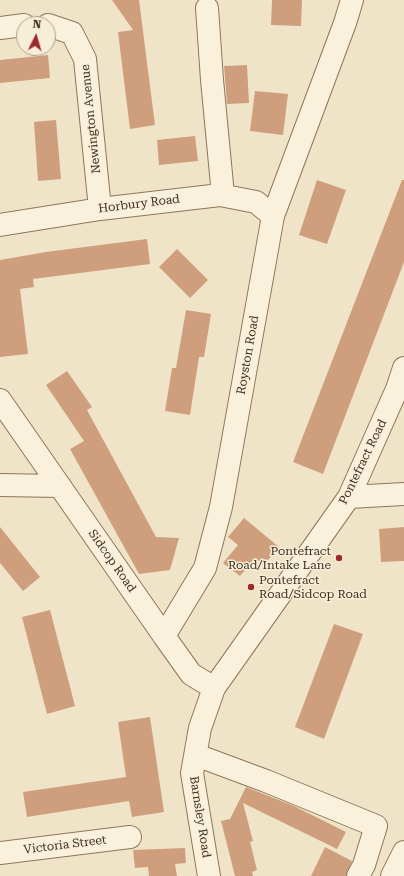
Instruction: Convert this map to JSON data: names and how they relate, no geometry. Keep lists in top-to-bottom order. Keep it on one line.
{"streets":{"street":["Newington Avenue","Horbury Road","Royston Road","Pontefract Road","Sidcop Road","Barnsley Road","Victoria Street"]},"crossings":[["Newington Avenue","Horbury Road"],["Horbury Road","Royston Road"],["Royston Road","Sidcop Road"],["Pontefract Road","Barnsley Road"]],"places":["Pontefract Road/Intake Lane","Pontefract Road/Sidcop Road"],"north":"top"}
